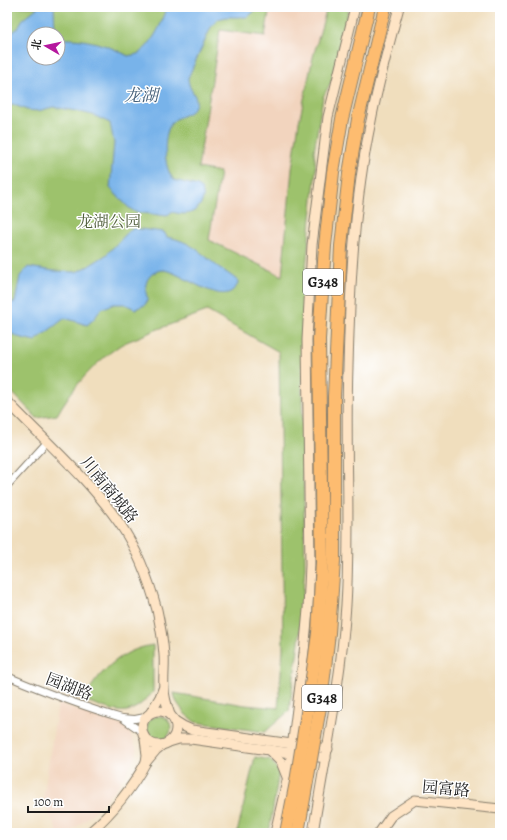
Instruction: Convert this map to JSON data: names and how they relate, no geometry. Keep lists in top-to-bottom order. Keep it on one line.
{"streets":{"highway":["G348"],"street":["川南商城路","园湖路","园富路"]},"water":["龙湖"],"parks":["龙湖公园"],"scale_bar":"100 m","north":"left"}
